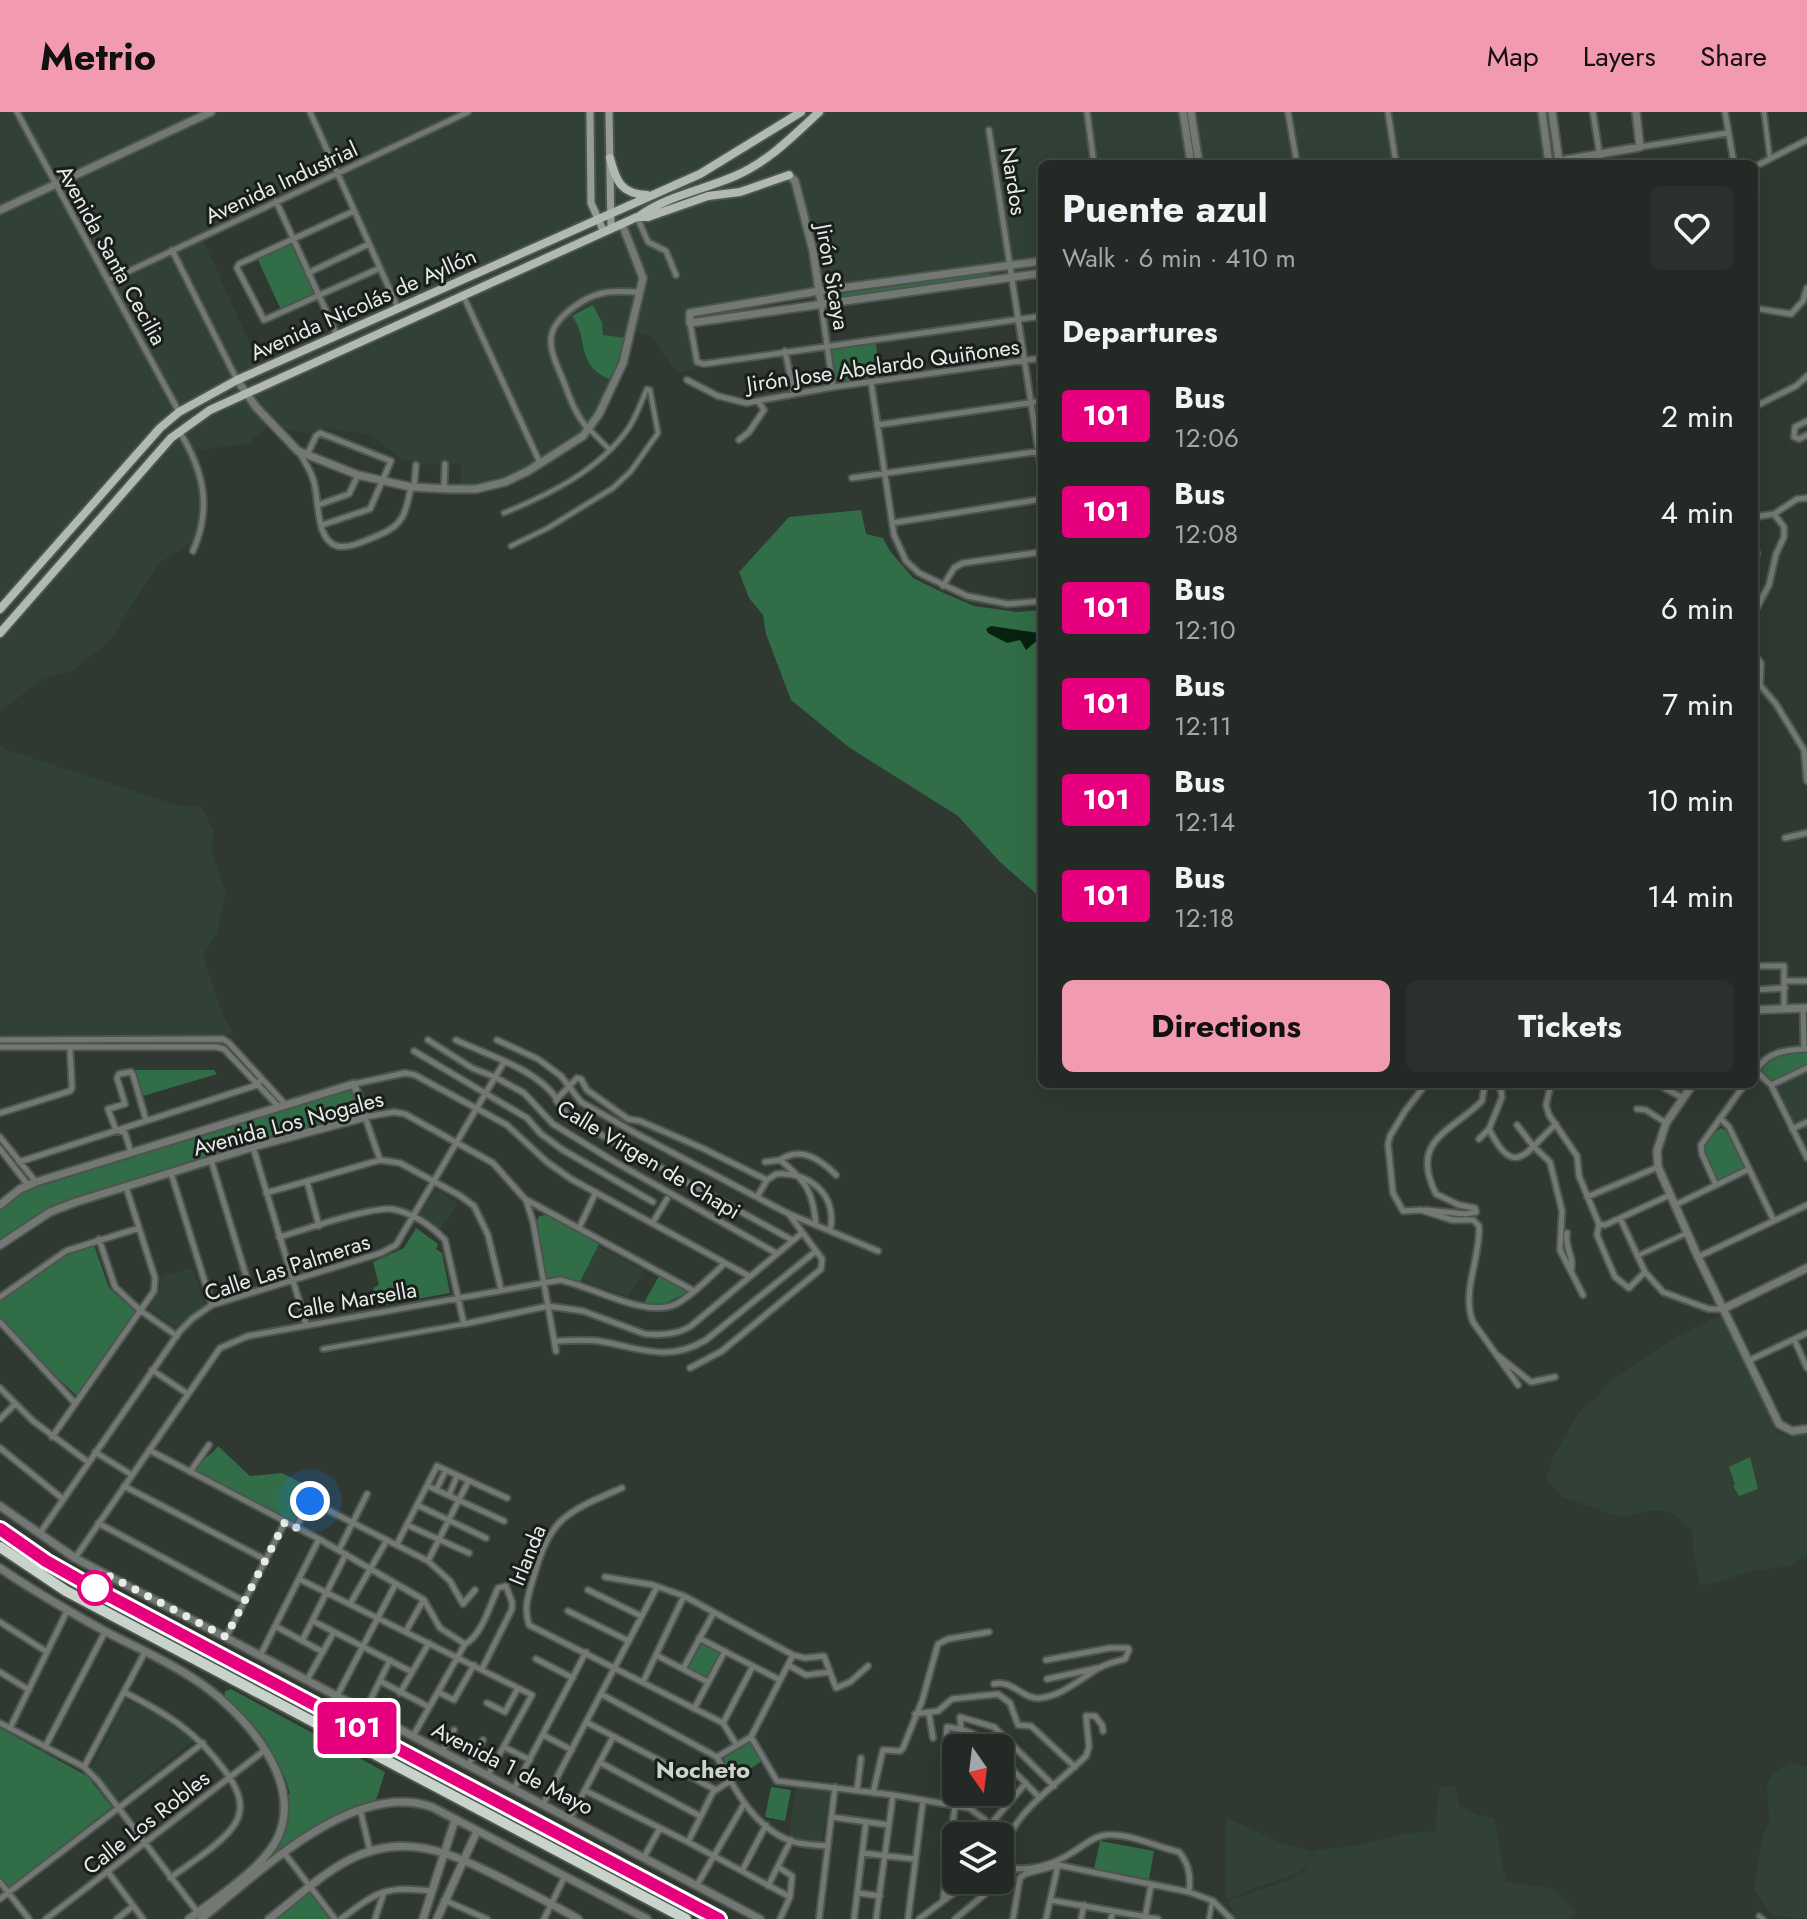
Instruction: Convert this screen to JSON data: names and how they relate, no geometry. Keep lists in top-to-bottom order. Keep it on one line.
{"streets":{"main road":["Avenida Nicolás de Ayllón"],"street":["Nardos","Avenida Industrial","Avenida Santa Cecilia","Jirón Sicaya","Jirón Jose Abelardo Quiñones","Avenida Los Nogales","Calle Virgen de Chapi","Calle Las Palmeras","Calle Marsella","Irlanda","Avenida 1 de Mayo","Calle Los Robles"]},"crossings":[["Nardos","Jirón Jose Abelardo Quiñones"],["Avenida Industrial","Avenida Santa Cecilia"],["Avenida Santa Cecilia","Avenida Nicolás de Ayllón"],["Jirón Sicaya","Avenida Nicolás de Ayllón"],["Jirón Sicaya","Jirón Jose Abelardo Quiñones"],["Avenida Los Nogales","Calle Las Palmeras"],["Avenida Los Nogales","Calle Marsella"],["Calle Virgen de Chapi","Calle Las Palmeras"],["Calle Las Palmeras","Avenida 1 de Mayo"],["Calle Marsella","Avenida 1 de Mayo"]],"districts":["Nocheto"],"lines":["bus line 101"],"north":"bottom","page":{"header":"Metrio","nav":["Map","Layers","Share"],"on_map":"101","heading":[["Puente azul","Walk · 6 min · 410 m"],"Departures"],"list":[{"mark":"101","name":"Bus","note":"12:06","value":"2 min"},{"mark":"101","name":"Bus","note":"12:08","value":"4 min"},{"mark":"101","name":"Bus","note":"12:10","value":"6 min"},{"mark":"101","name":"Bus","note":"12:11","value":"7 min"},{"mark":"101","name":"Bus","note":"12:14","value":"10 min"},{"mark":"101","name":"Bus","note":"12:18","value":"14 min"}],"buttons":["Directions","Tickets"]}}
